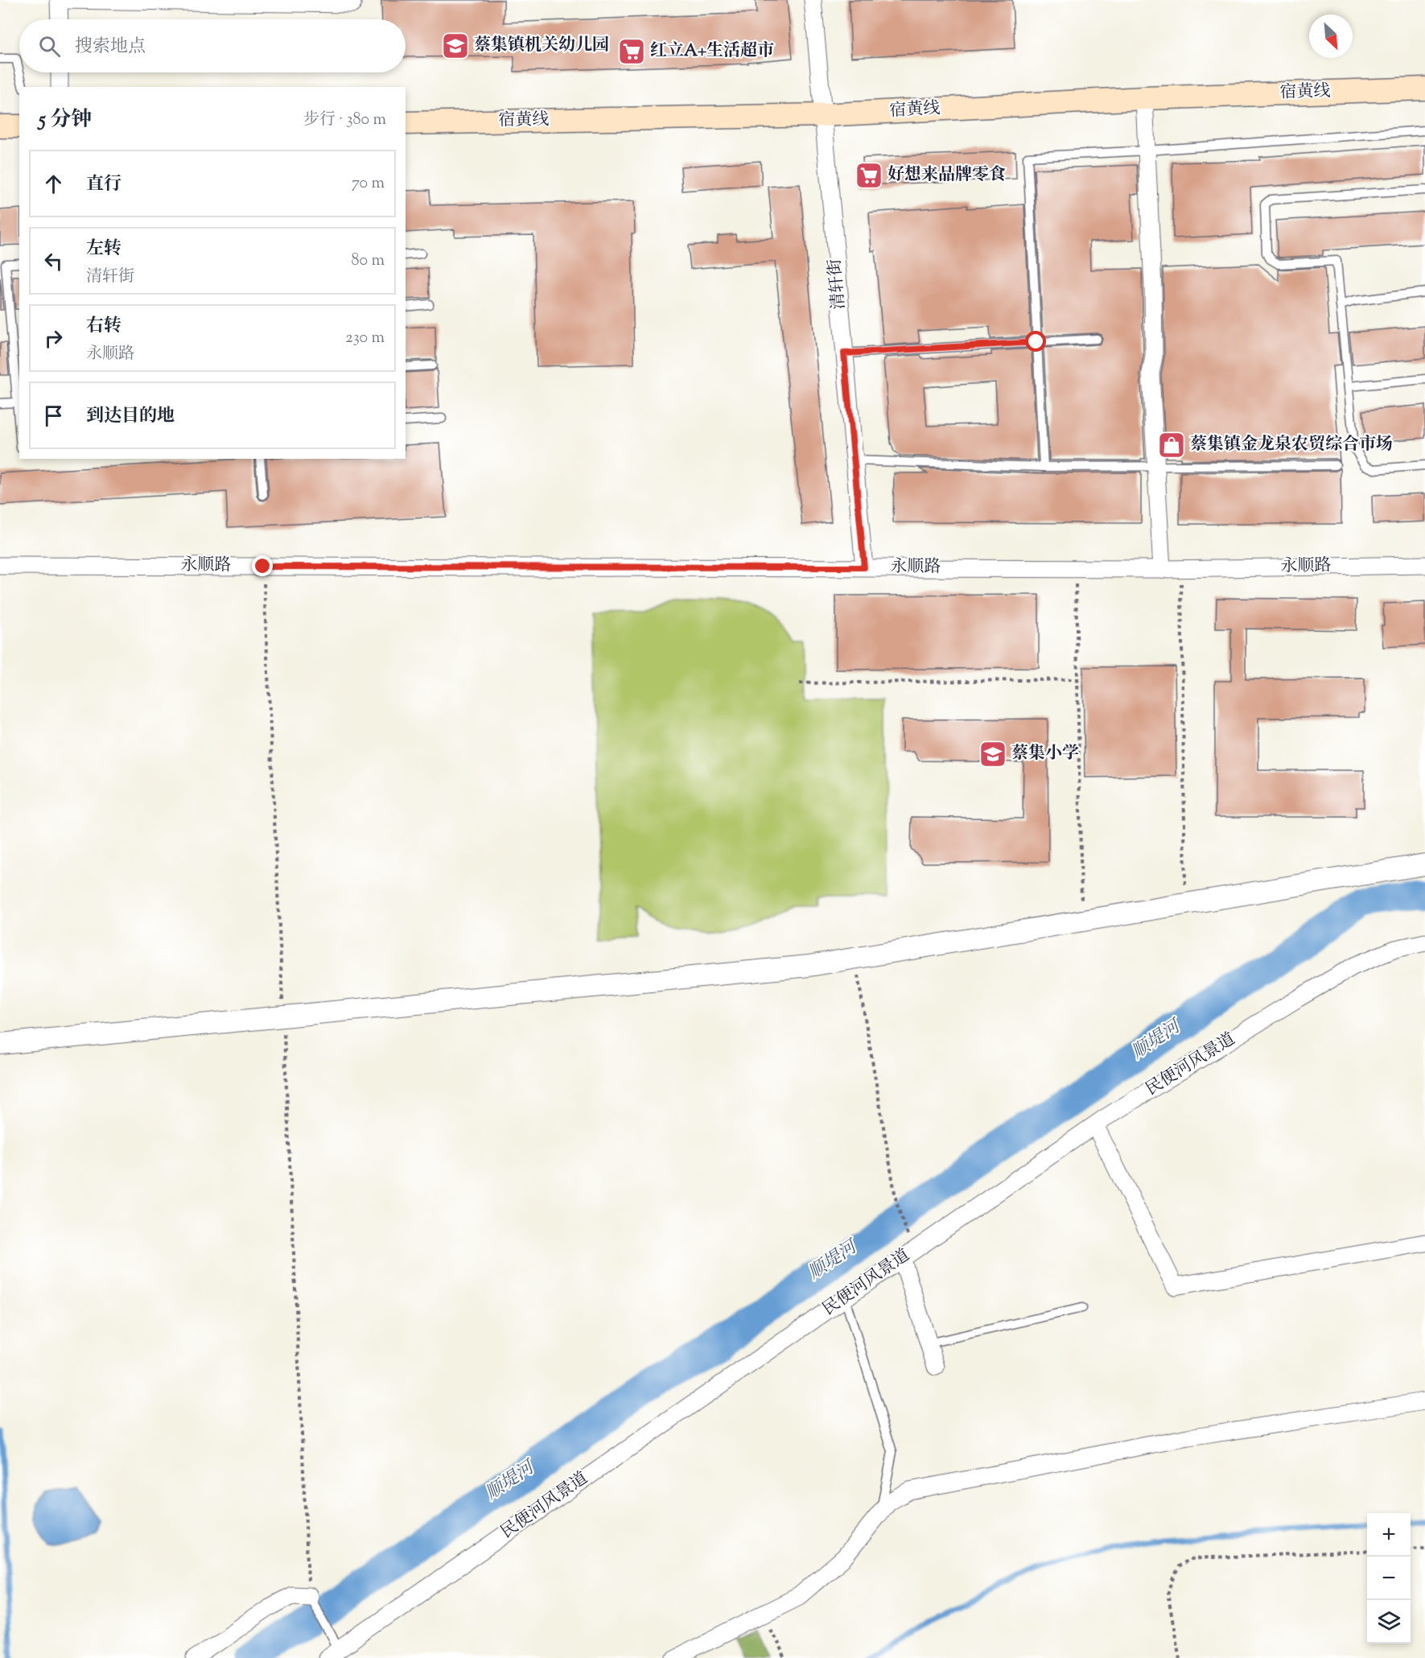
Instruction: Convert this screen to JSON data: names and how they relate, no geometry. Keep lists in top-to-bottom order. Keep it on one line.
{"streets":{"main road":["宿黄线"],"street":["清轩街","永顺路","民便河风景道"]},"crossings":[["宿黄线","清轩街"],["清轩街","永顺路"]],"water":["顺堤河"],"places":{"school or university":["蔡集镇机关幼儿园","蔡集小学"],"supermarket":["红立A+生活超市","好想来品牌零食"],"shop":["蔡集镇金龙泉农贸综合市场"]},"north":"bottom right","page":{"search":"搜索地点","heading":["5 分钟","步行 · 380 m"],"list":[["直行","70 m"],["左转","清轩街","80 m"],["右转","永顺路","230 m"],"到达目的地"],"map_buttons":["+","−"]}}
